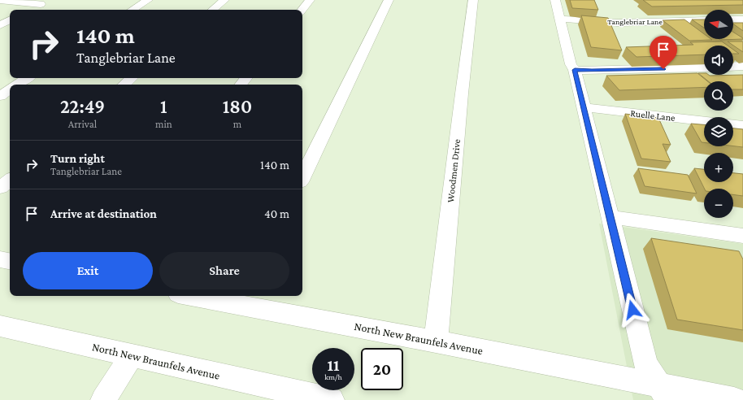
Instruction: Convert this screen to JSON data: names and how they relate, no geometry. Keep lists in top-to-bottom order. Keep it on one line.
{"streets":{"street":["Tanglebriar Lane","Ruelle Lane","Woodmen Drive","North New Braunfels Avenue"]},"crossings":[["Woodmen Drive","North New Braunfels Avenue"]],"north":"left","page":{"map_buttons":["+","−"],"turn":["140 m","Tanglebriar Lane"],"eta":["22:49","Arrival","1","min","180","m"],"list":[{"name":"Turn right","note":"Tanglebriar Lane","value":"140 m"},{"name":"Arrive at destination","value":"40 m"}],"buttons":["Exit","Share"],"speed":"11 km/h","limit":"20"}}
